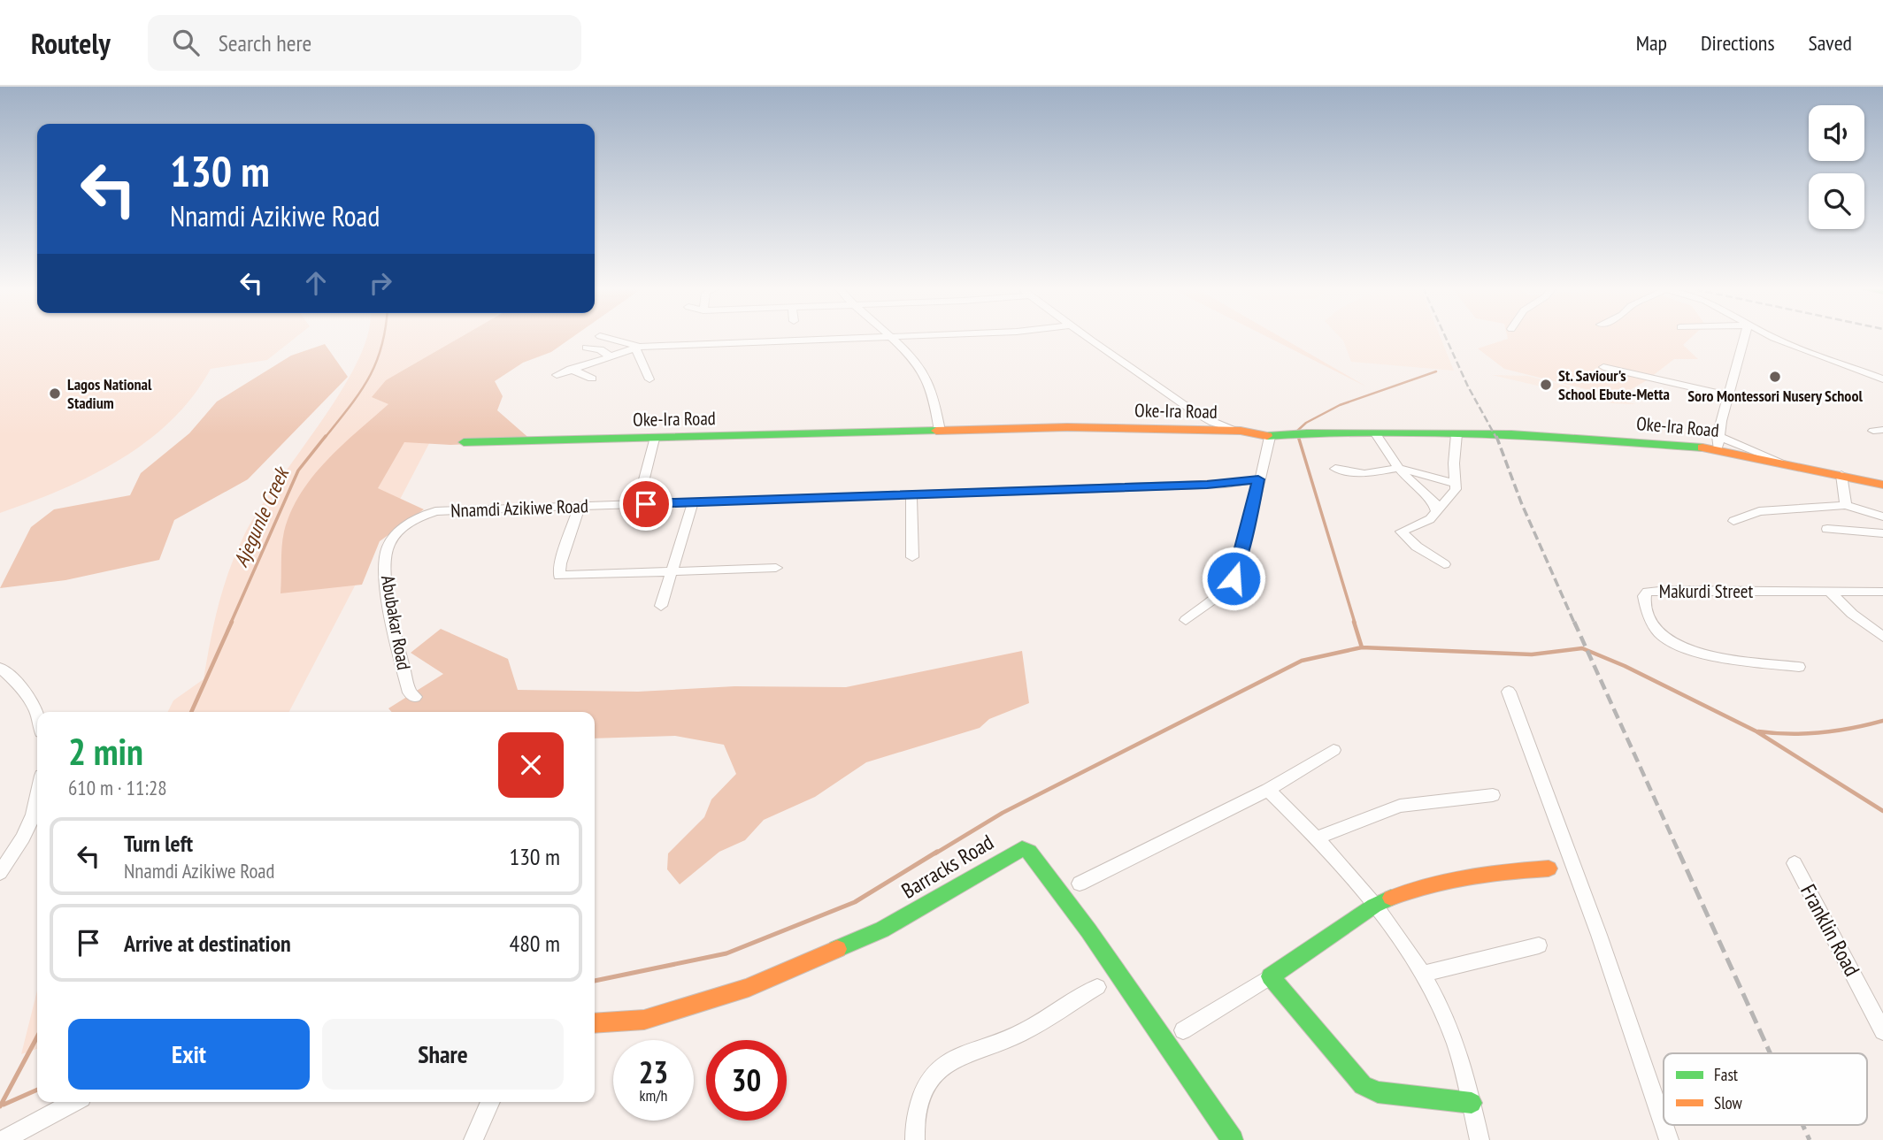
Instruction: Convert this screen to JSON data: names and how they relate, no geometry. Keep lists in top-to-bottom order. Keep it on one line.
{"streets":{"main road":["Oke-Ira Road","Barracks Road"],"street":["Nnamdi Azikiwe Road","Makurdi Street","Abubakar Road","Franklin Road"]},"crossings":[["Nnamdi Azikiwe Road","Abubakar Road"]],"water":["Ajegunle Creek"],"places":["Soro Montessori Nusery School","St. Saviour's School Ebute-Metta","Lagos National Stadium"],"legend":["Fast","Slow"],"page":{"header":"Routely","search":"Search here","nav":["Map","Directions","Saved"],"turn":["130 m","Nnamdi Azikiwe Road"],"heading":["2 min","610 m · 11:28"],"list":[{"name":"Turn left","note":"Nnamdi Azikiwe Road","value":"130 m"},{"name":"Arrive at destination","value":"480 m"}],"buttons":["Exit","Share"],"speed":"23 km/h","limit":"30"}}
